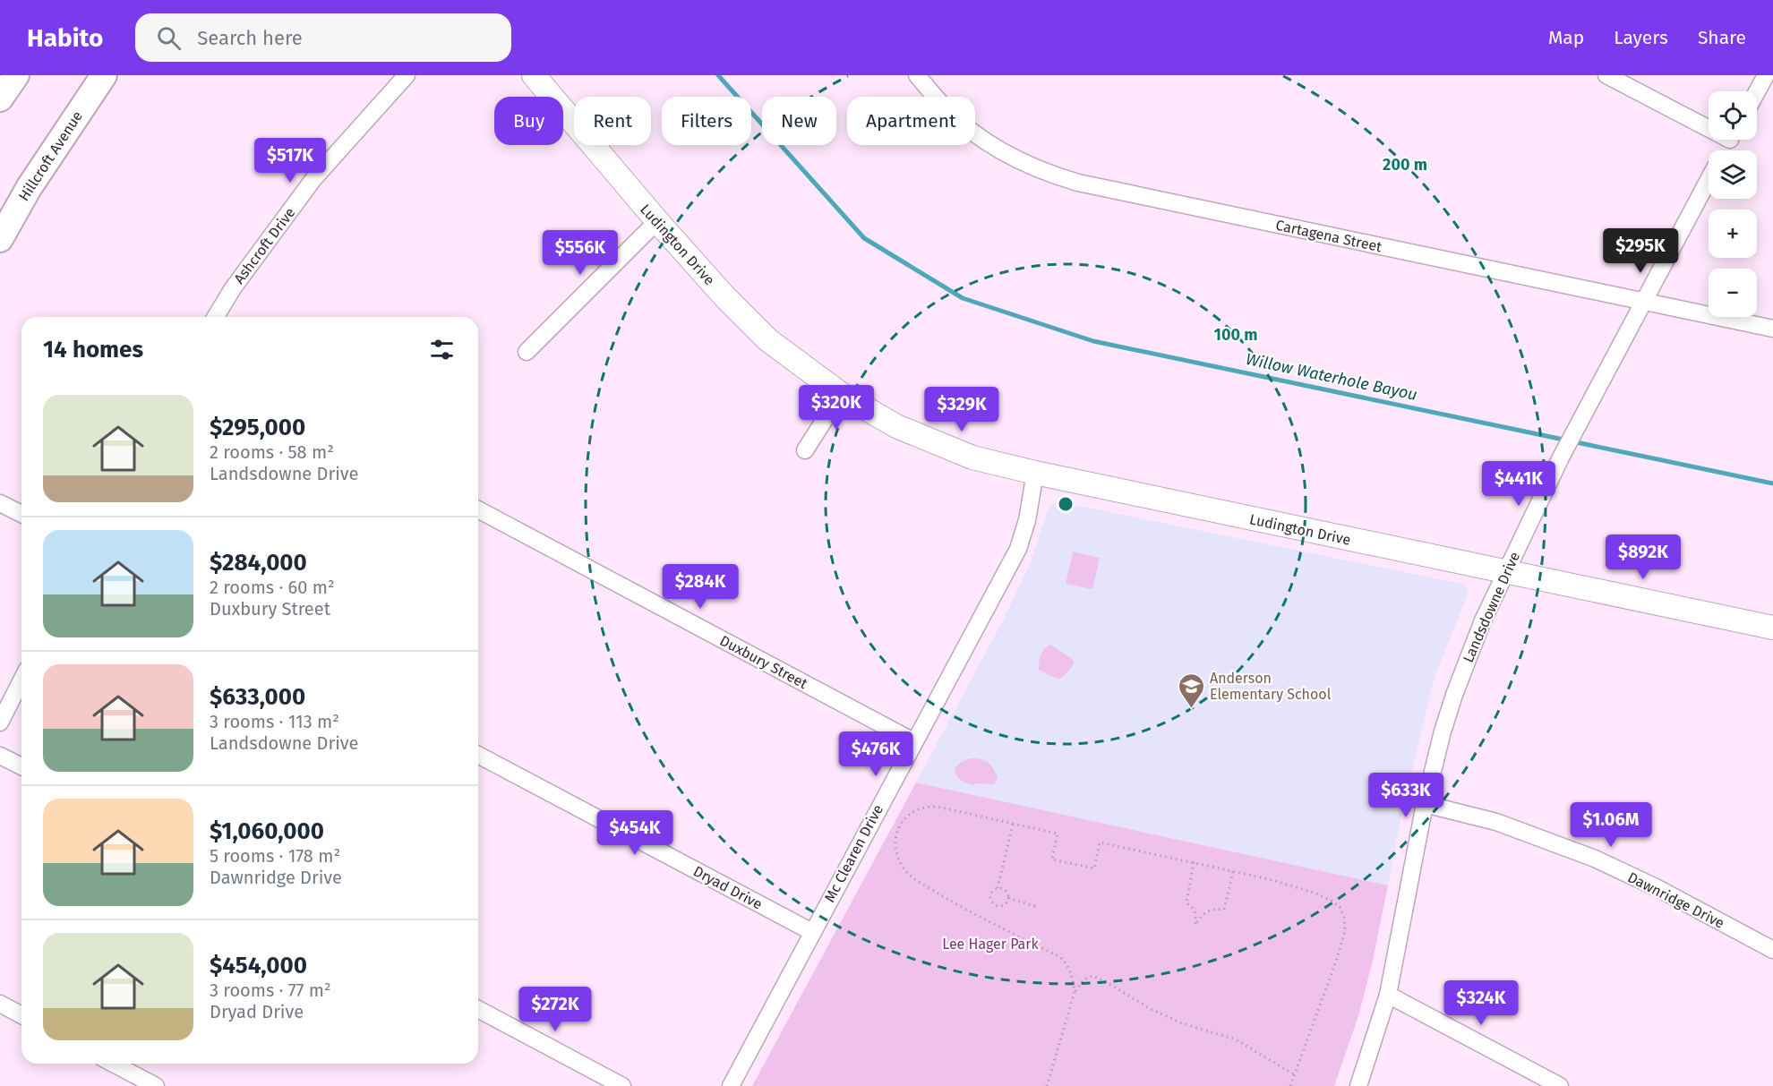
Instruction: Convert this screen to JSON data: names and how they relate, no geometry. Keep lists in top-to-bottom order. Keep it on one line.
{"streets":{"main road":["Hillcroft Avenue"],"street":["Cartagena Street","Ludington Drive","Ashcroft Drive","Landsdowne Drive","Duxbury Street","Mc Clearen Drive","Dryad Drive","Dawnridge Drive"]},"crossings":[["Cartagena Street","Landsdowne Drive"],["Ludington Drive","Landsdowne Drive"],["Ludington Drive","Mc Clearen Drive"],["Landsdowne Drive","Dawnridge Drive"],["Duxbury Street","Mc Clearen Drive"],["Mc Clearen Drive","Dryad Drive"]],"water":["Willow Waterhole Bayou"],"parks":["Lee Hager Park"],"places":{"school or university":["Anderson Elementary School"]},"page":{"header":"Habito","search":"Search here","nav":["Map","Layers","Share"],"map_buttons":["+","−"],"chip":["Buy","Rent","Filters","New","Apartment"],"price":["$517K","$295K","$556K","$320K","$329K","$441K","$892K","$284K","$476K","$633K","$1.06M","$454K","$324K","$272K"],"heading":"14 homes","list":[{"name":"$295,000","note":"2 rooms · 58 m² · Landsdowne Drive"},{"name":"$284,000","note":"2 rooms · 60 m² · Duxbury Street"},{"name":"$633,000","note":"3 rooms · 113 m² · Landsdowne Drive"},{"name":"$1,060,000","note":"5 rooms · 178 m² · Dawnridge Drive"},{"name":"$454,000","note":"3 rooms · 77 m² · Dryad Drive"}]},"rings":["200 m","100 m"]}
